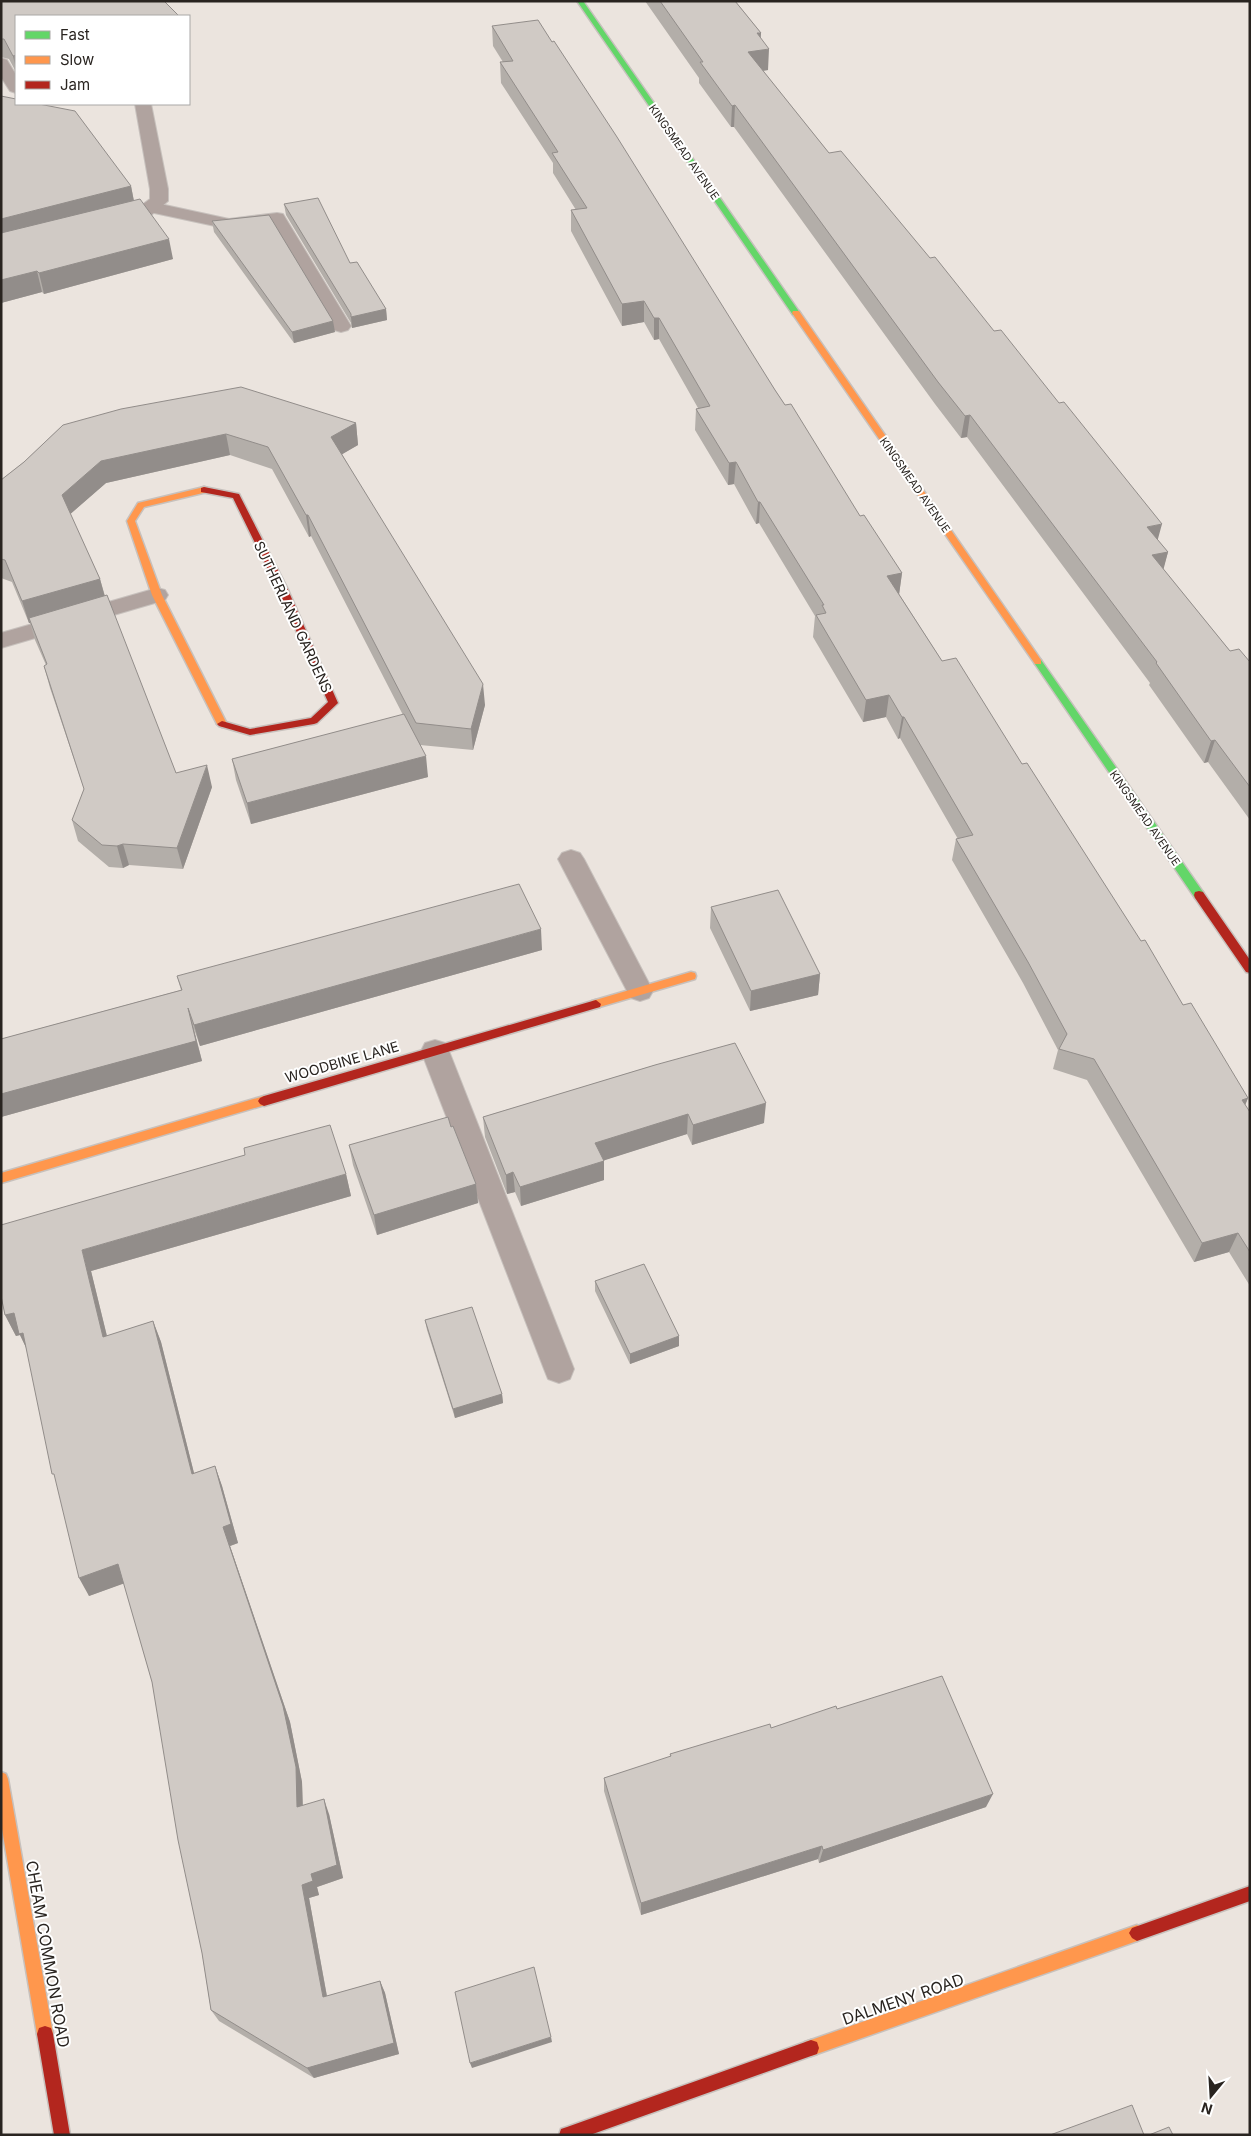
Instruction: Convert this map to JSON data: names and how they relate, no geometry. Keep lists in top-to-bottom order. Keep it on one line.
{"streets":{"street":["KINGSMEAD AVENUE","SUTHERLAND GARDENS","WOODBINE LANE","CHEAM COMMON ROAD","DALMENY ROAD"]},"legend":["Fast","Slow","Jam"],"north":"bottom"}
